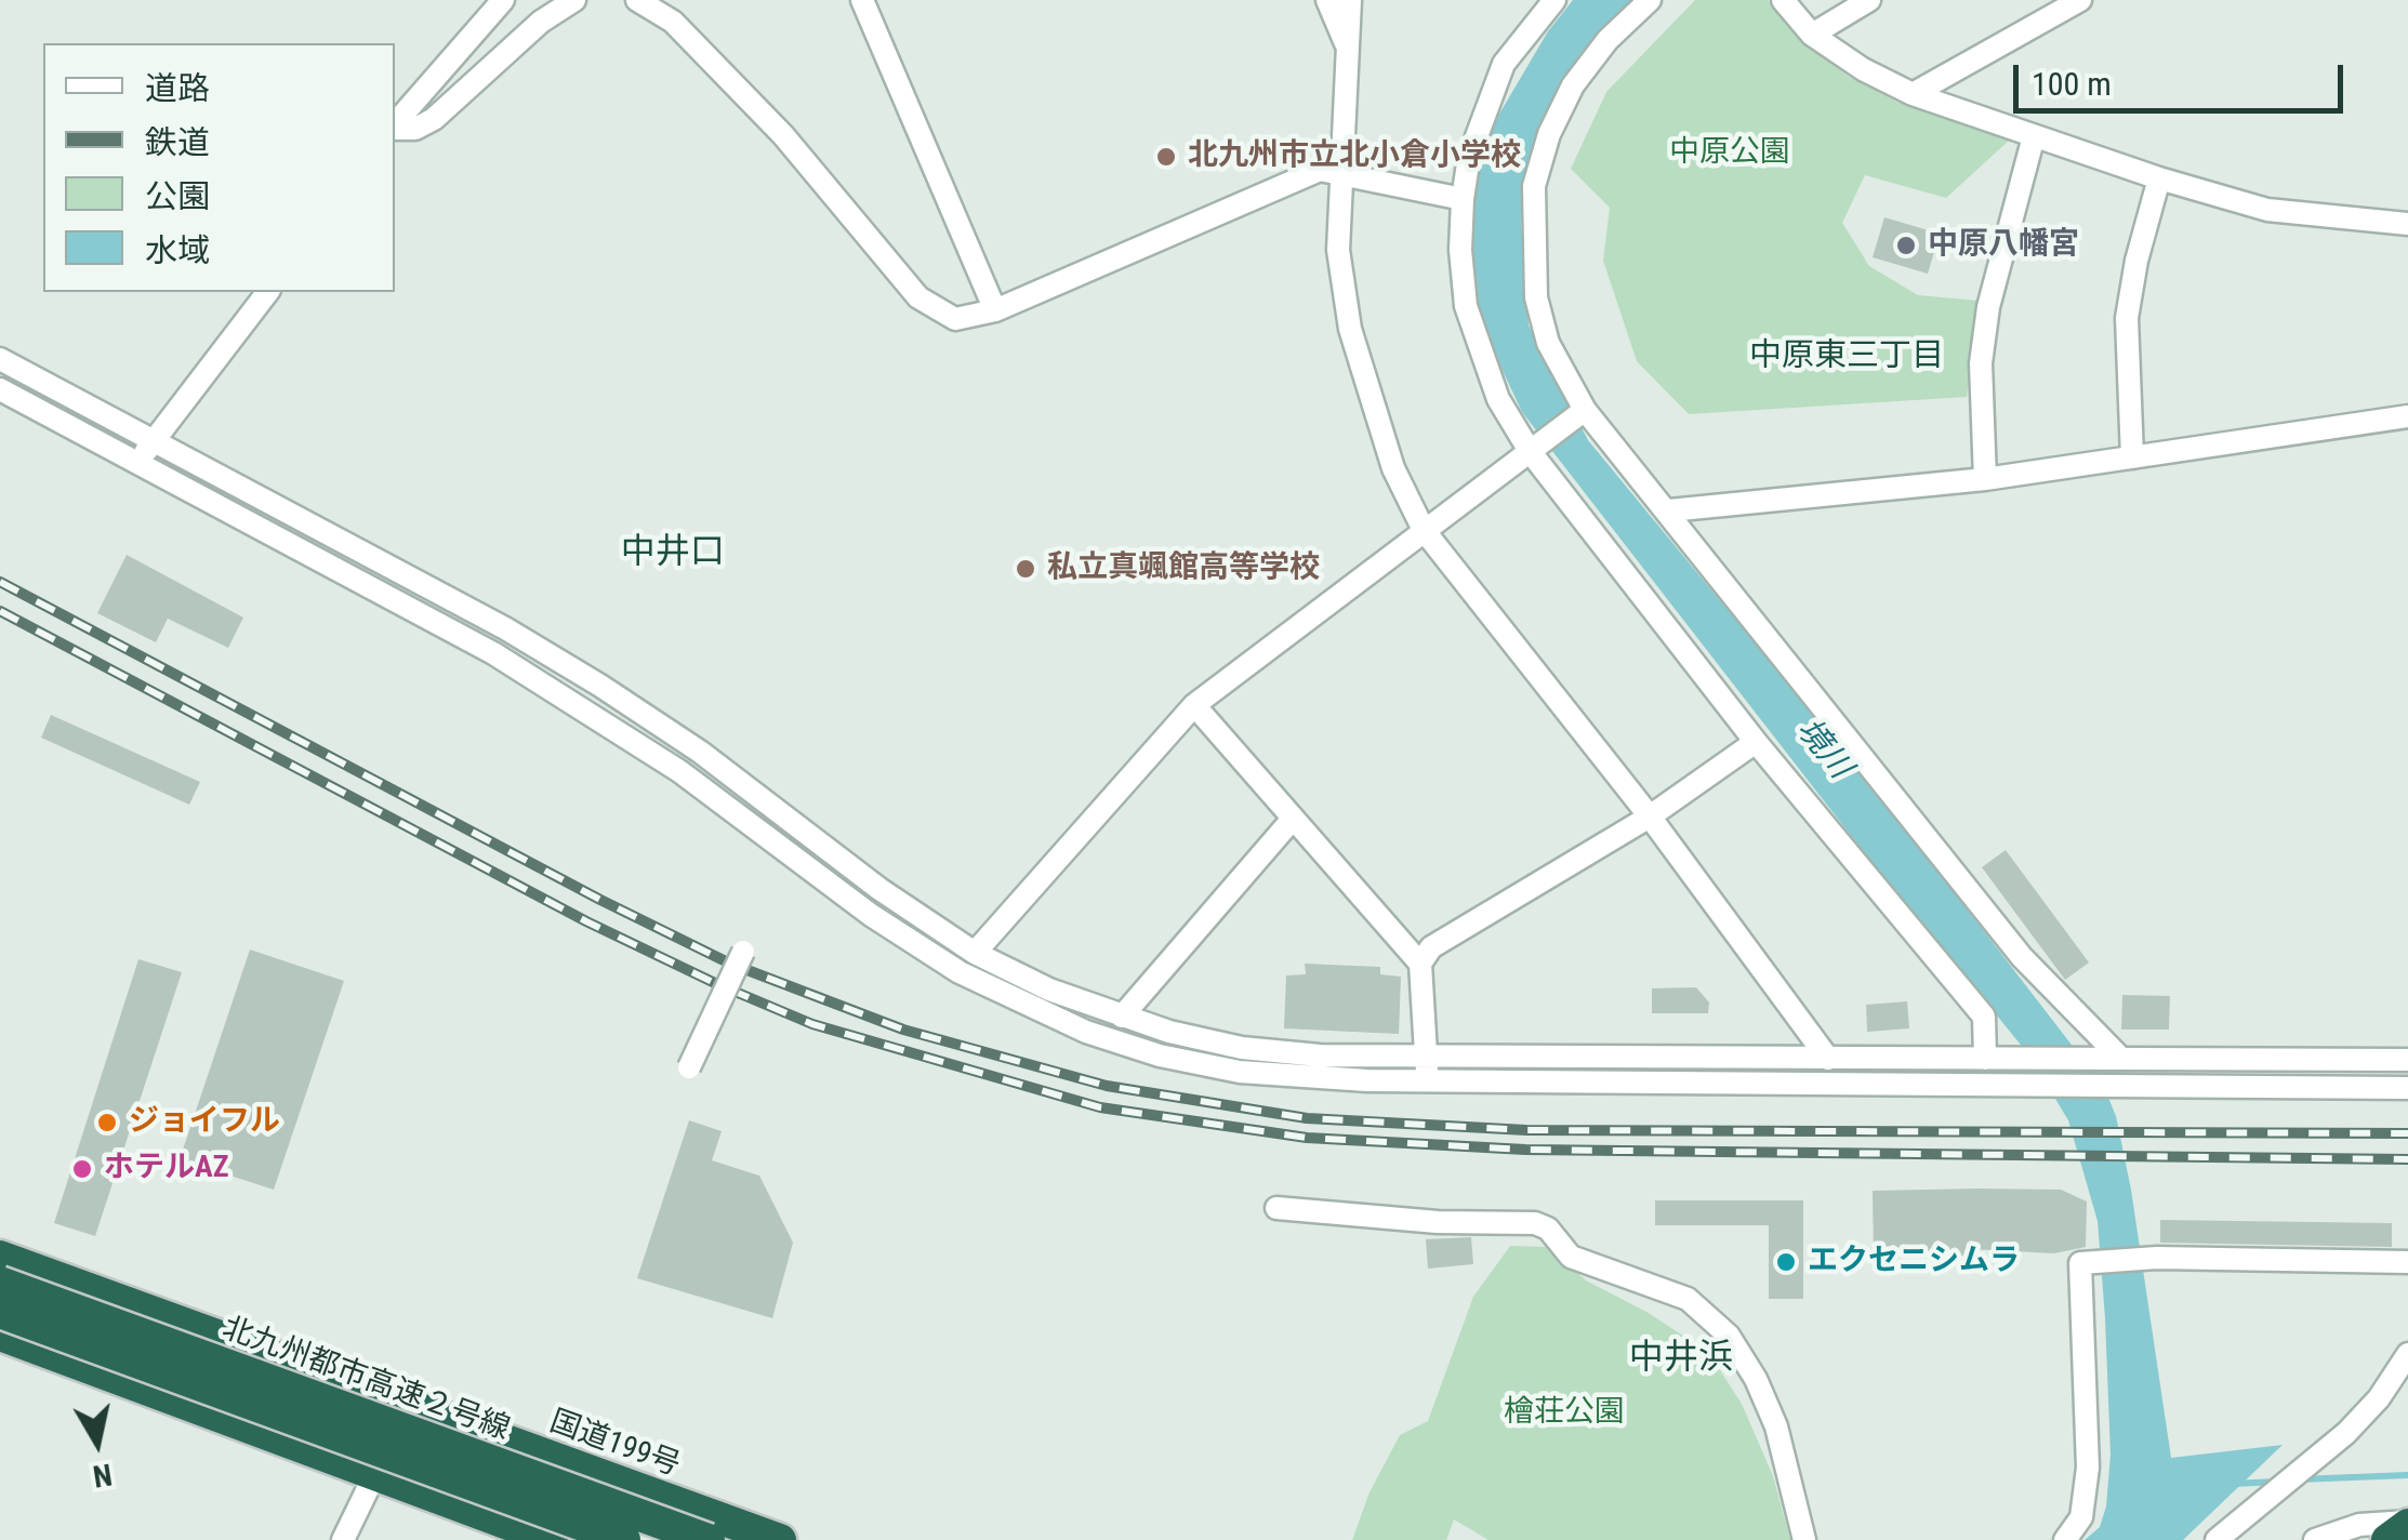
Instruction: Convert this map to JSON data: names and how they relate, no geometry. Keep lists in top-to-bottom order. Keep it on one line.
{"streets":{"highway":["北九州都市高速２号線","国道199号"]},"districts":["中原東三丁目","中井口","中井浜"],"water":["境川"],"parks":["中原公園","檜荘公園"],"places":["北九州市立北小倉小学校","中原八幡宮","私立真颯館高等学校","ジョイフル","ホテルAZ","エクセニシムラ"],"legend":["道路","鉄道","公園","水域"],"scale_bar":"100 m","north":"bottom"}
